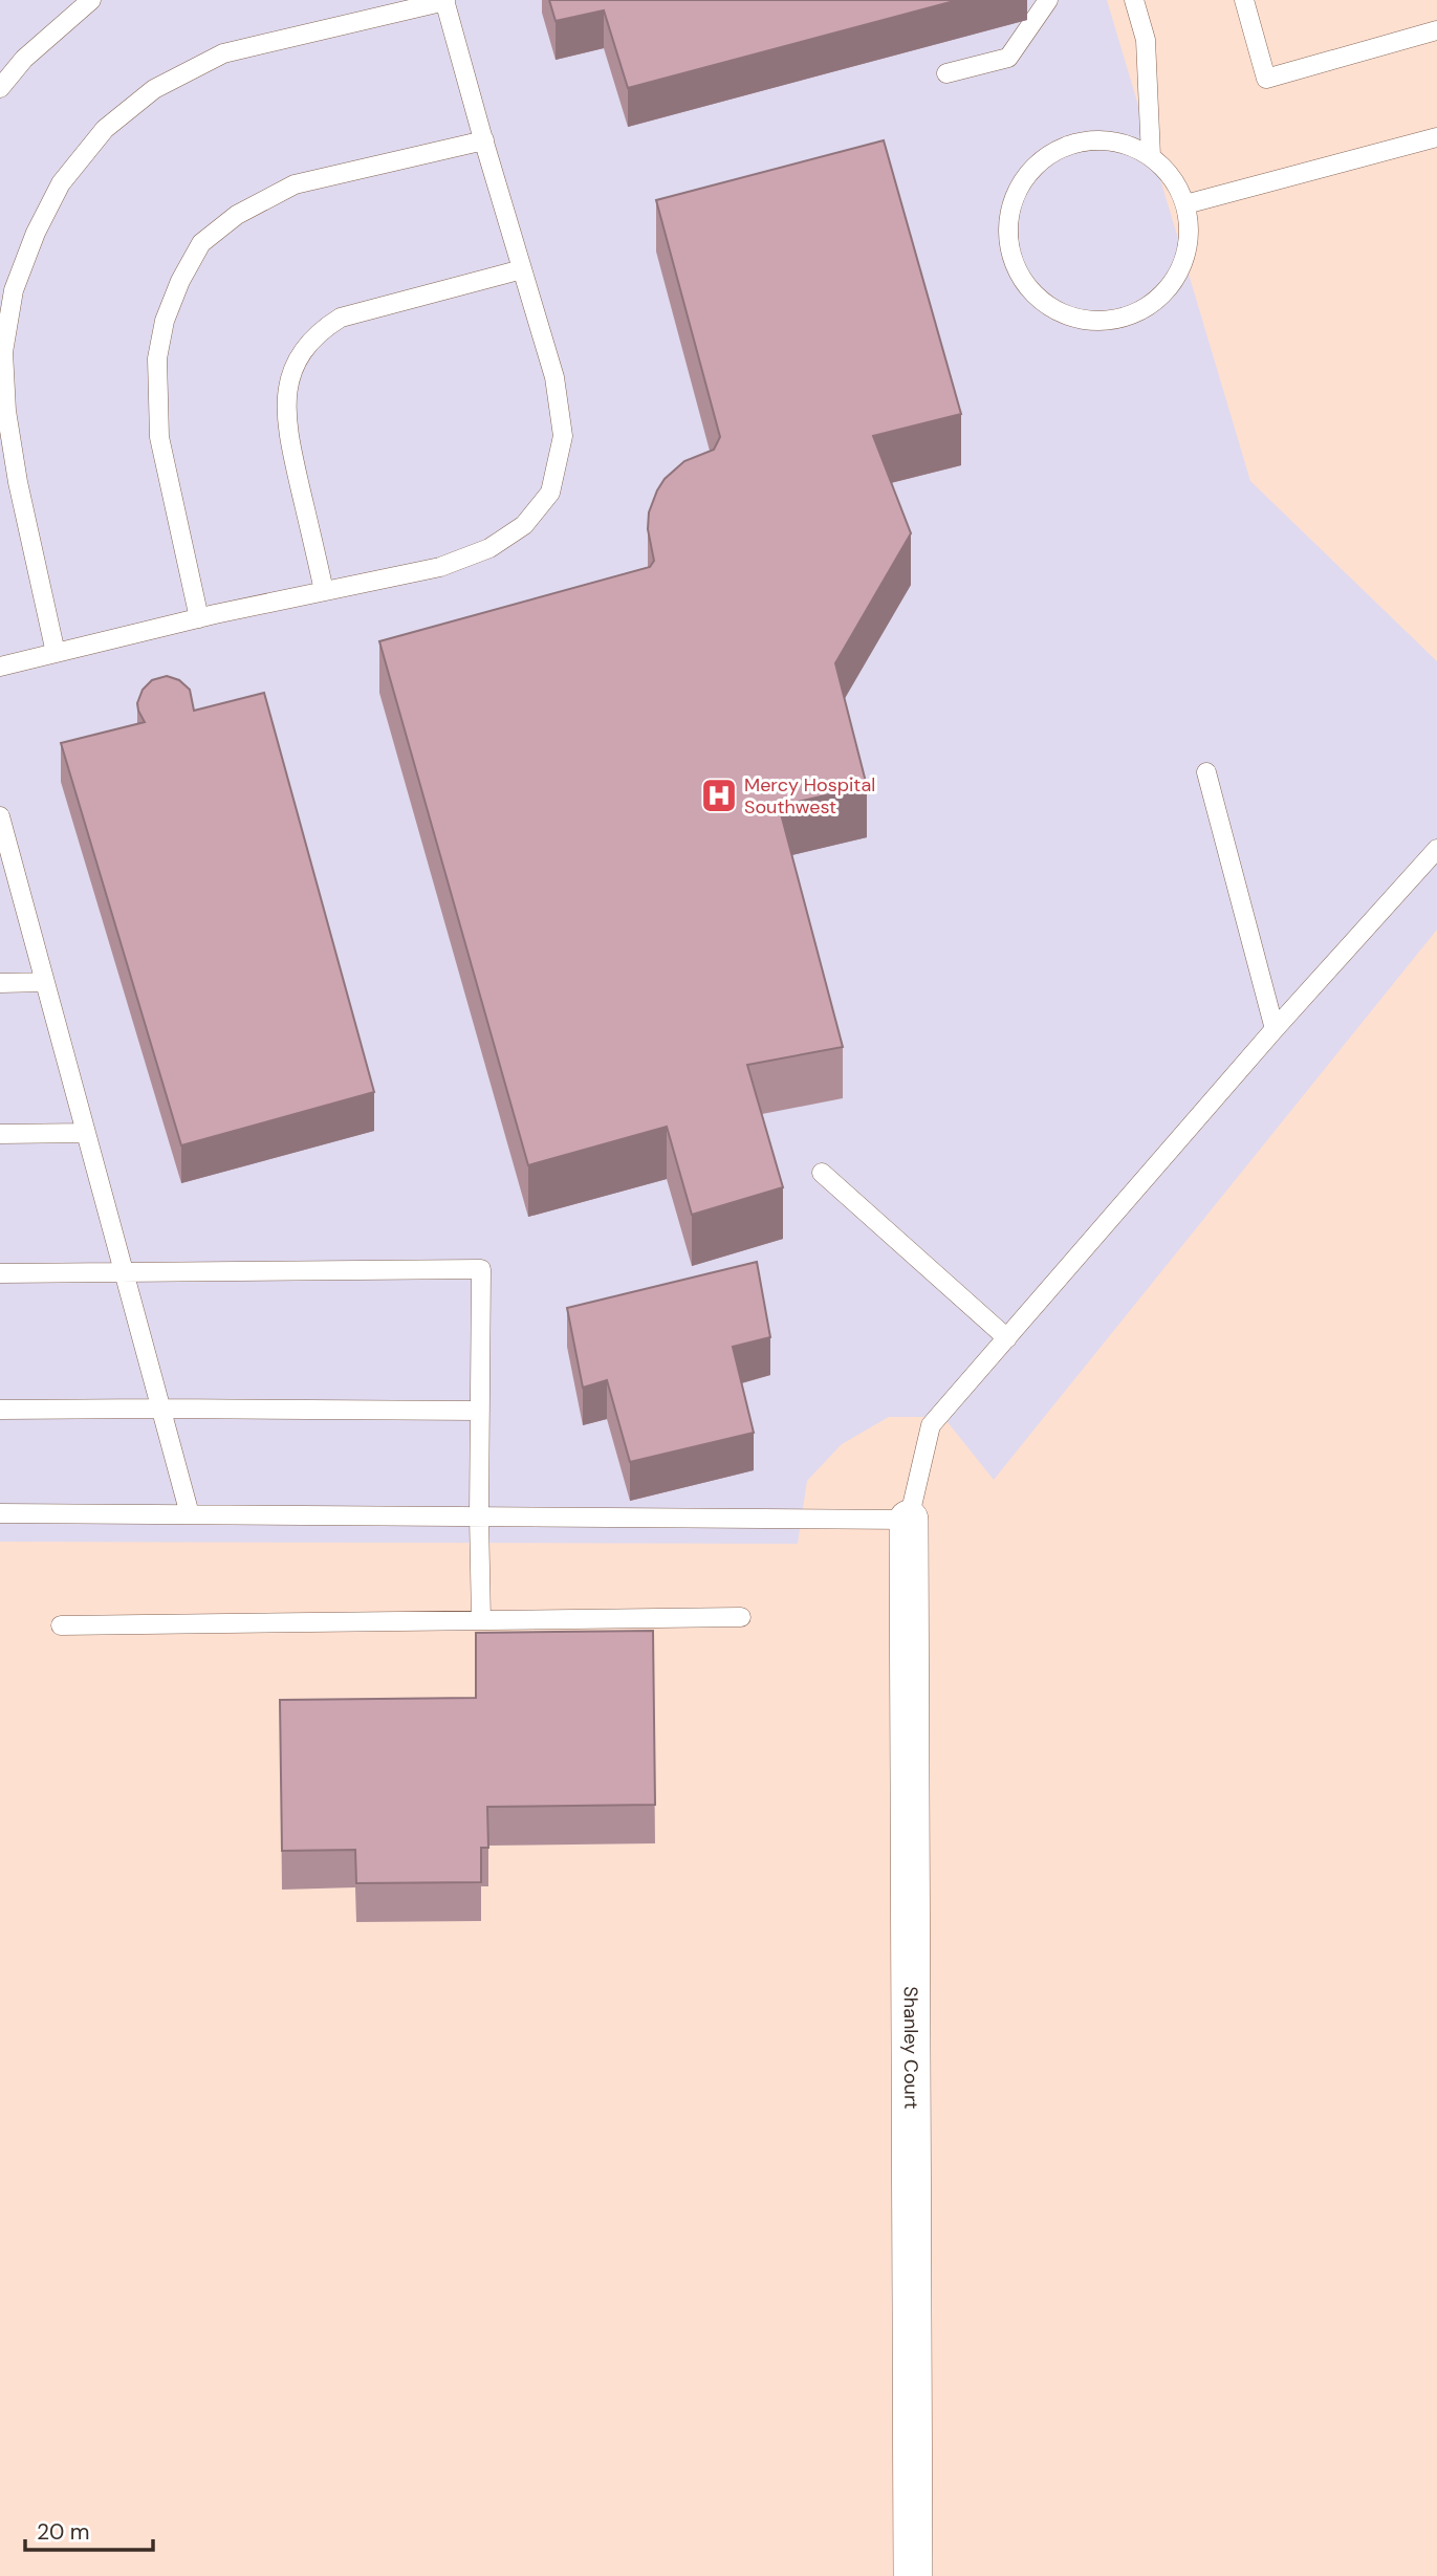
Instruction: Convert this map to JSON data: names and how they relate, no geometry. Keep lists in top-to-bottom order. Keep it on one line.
{"streets":{"street":["Shanley Court"]},"places":{"hospital":["Mercy Hospital Southwest"]},"scale_bar":"20 m"}
